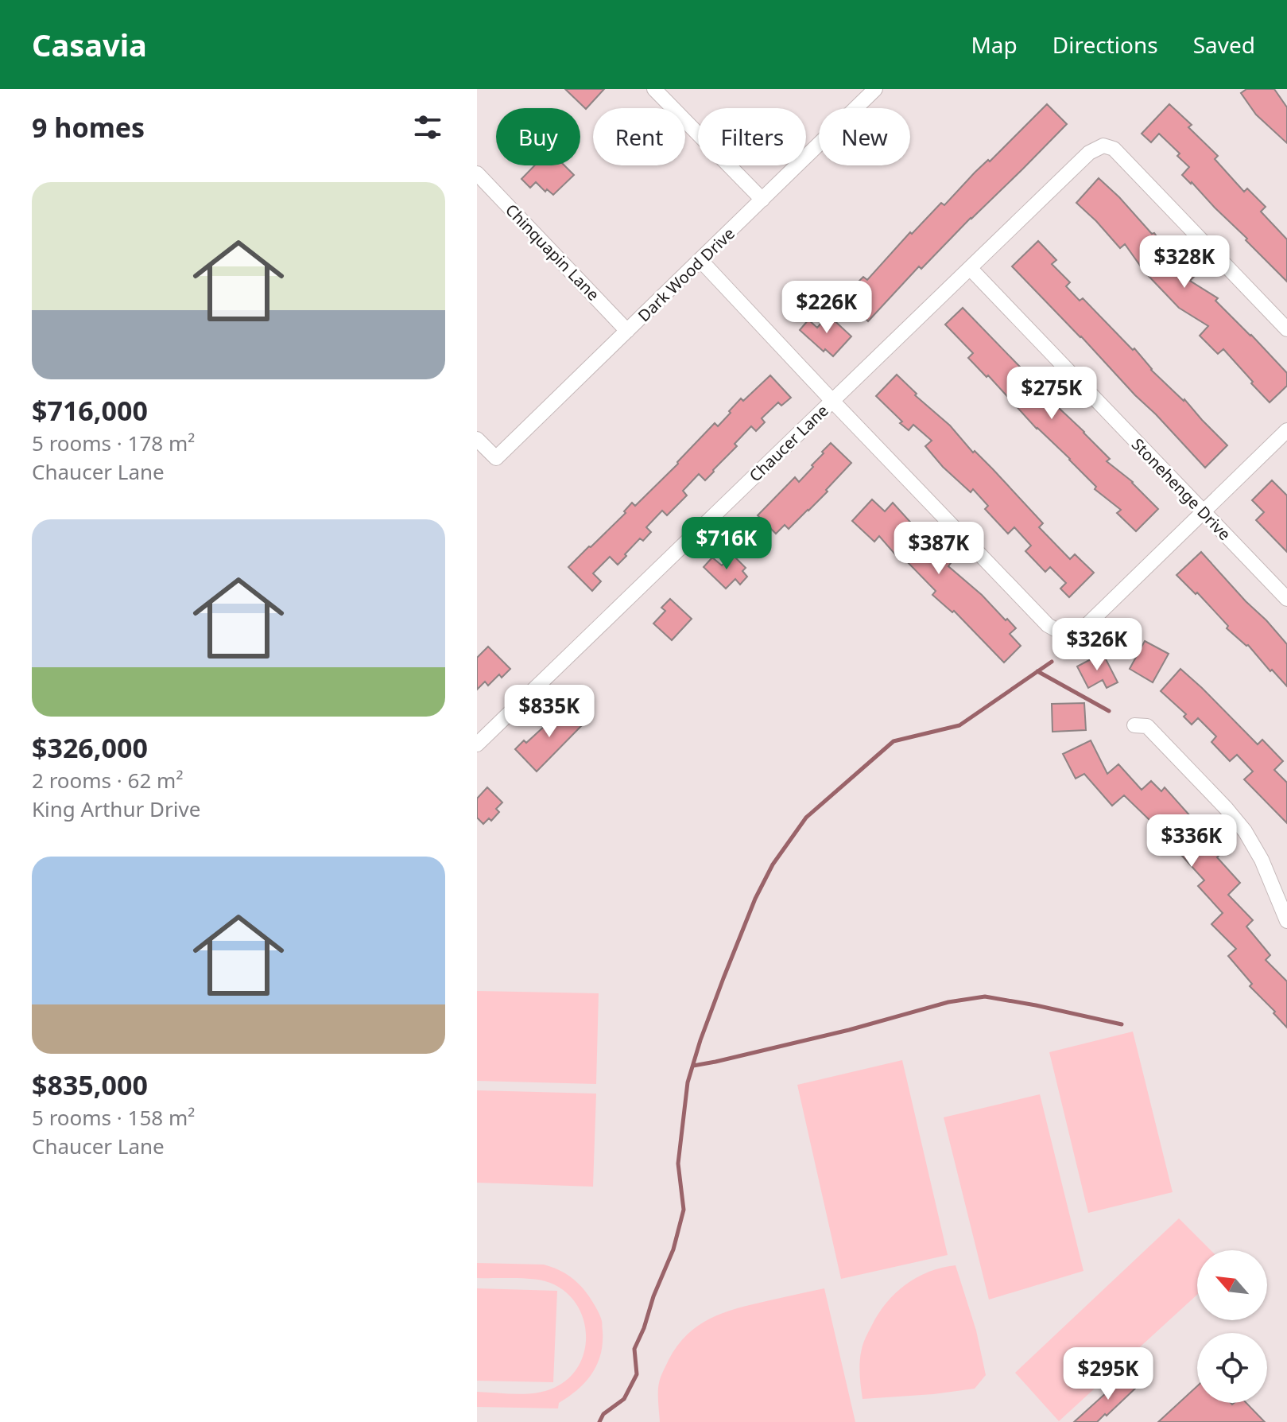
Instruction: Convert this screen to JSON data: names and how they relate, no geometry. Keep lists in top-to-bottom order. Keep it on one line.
{"streets":{"street":["Chinquapin Lane","Dark Wood Drive","Chaucer Lane","Stonehenge Drive"]},"crossings":[["Chinquapin Lane","Dark Wood Drive"],["Chaucer Lane","Stonehenge Drive"]],"north":"top left","page":{"header":"Casavia","nav":["Map","Directions","Saved"],"heading":"9 homes","chip":["Buy","Rent","Filters","New"],"list":[{"name":"$716,000","note":"5 rooms · 178 m² · Chaucer Lane"},{"name":"$326,000","note":"2 rooms · 62 m² · King Arthur Drive"},{"name":"$835,000","note":"5 rooms · 158 m² · Chaucer Lane"}],"price":["$328K","$226K","$275K","$716K","$387K","$326K","$835K","$336K","$295K"]}}
